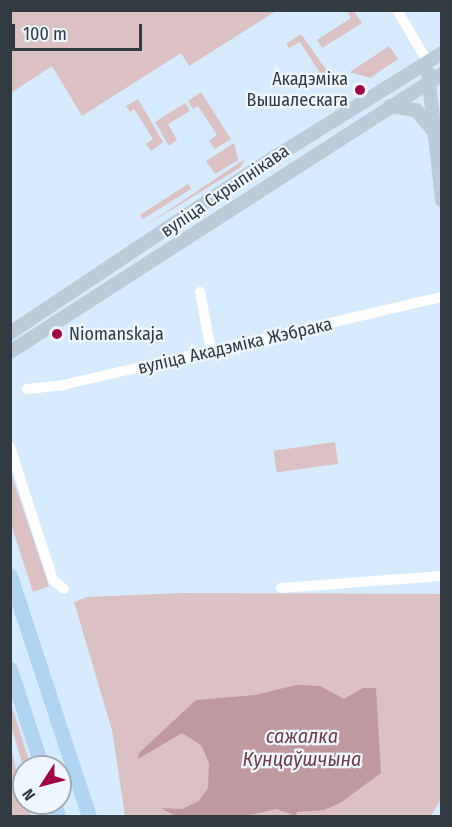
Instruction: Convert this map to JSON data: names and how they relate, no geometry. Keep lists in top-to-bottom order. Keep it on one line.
{"streets":{"main road":["вуліца Скрыпнікава"],"street":["вуліца Акадэміка Жэбрака"]},"water":["сажалка Кунцаўшчына"],"places":["Акадэміка Вышалескага","Niomanskaja"],"scale_bar":"100 m","north":"bottom left"}
